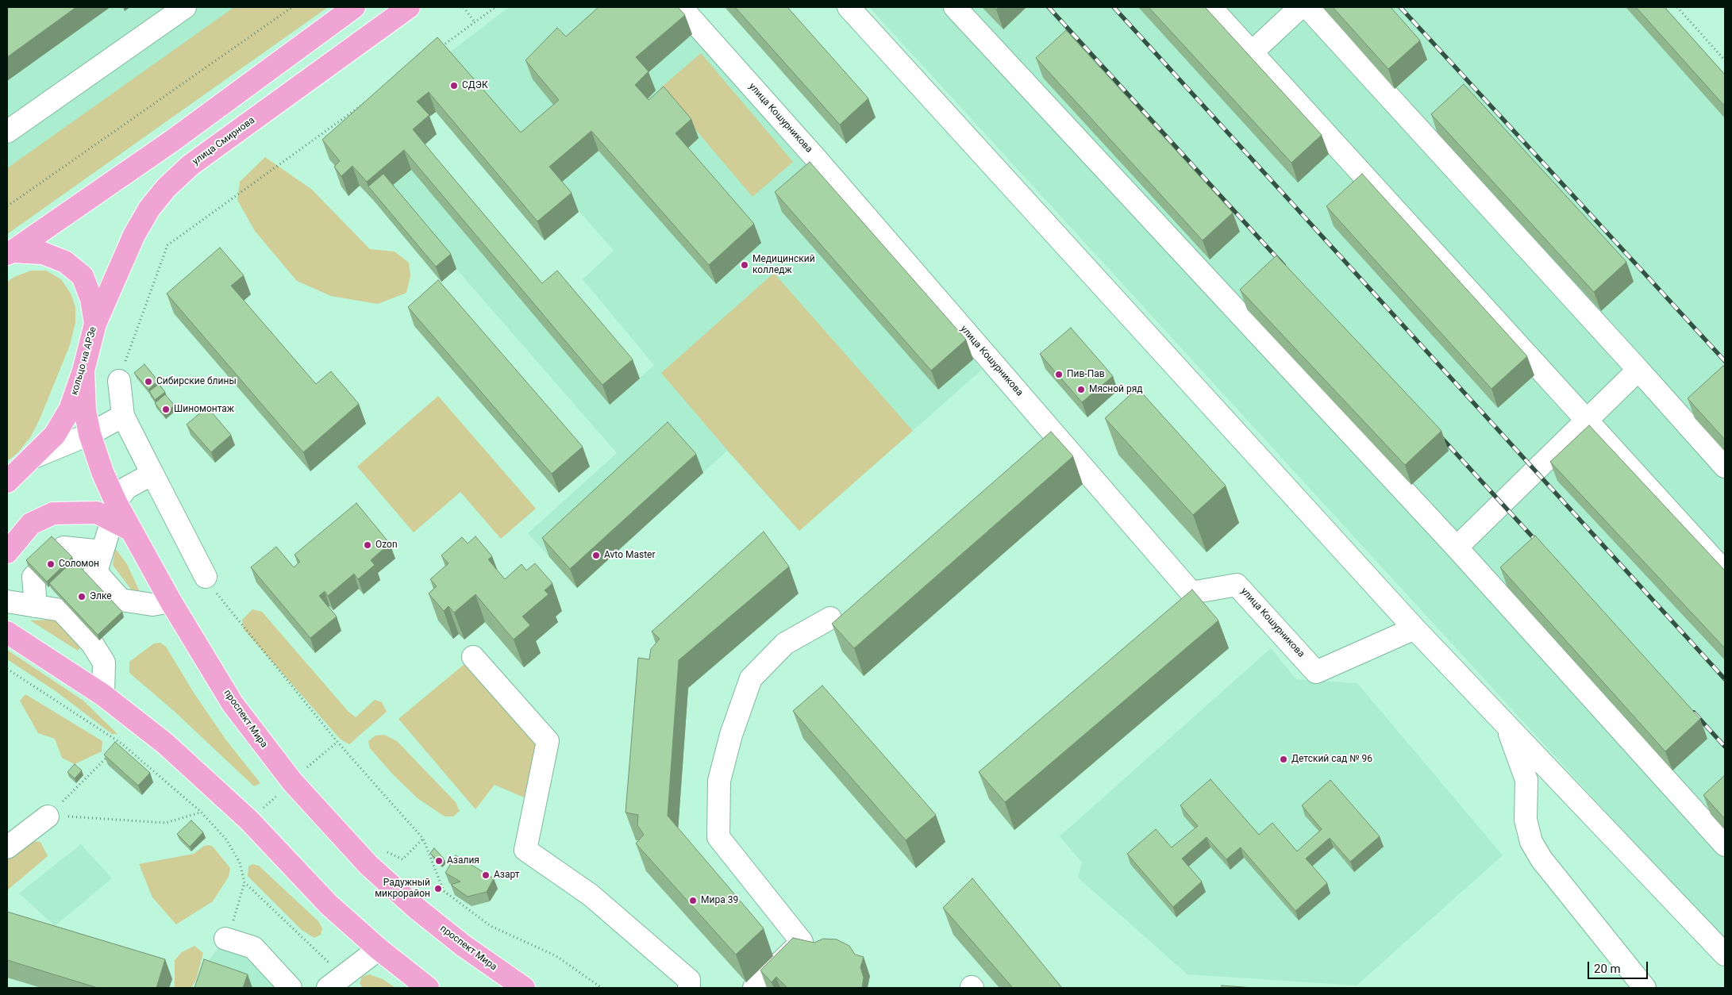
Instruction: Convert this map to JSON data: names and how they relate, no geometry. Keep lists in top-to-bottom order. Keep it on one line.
{"streets":{"main road":["улица Смирнова","кольцо на АРЗе","проспект Мира"],"street":["улица Кошурникова"]},"crossings":[["улица Смирнова","кольцо на АРЗе"],["кольцо на АРЗе","проспект Мира"]],"places":["СДЭК","Медицинский колледж","Пив-Пав","Сибирские блины","Мясной ряд","Шиномонтаж","Ozon","Avto Master","Соломон","Элке","Детский сад № 96","Азалия","Азарт","Радужный микрорайон","Мира 39"],"scale_bar":"20 m"}
